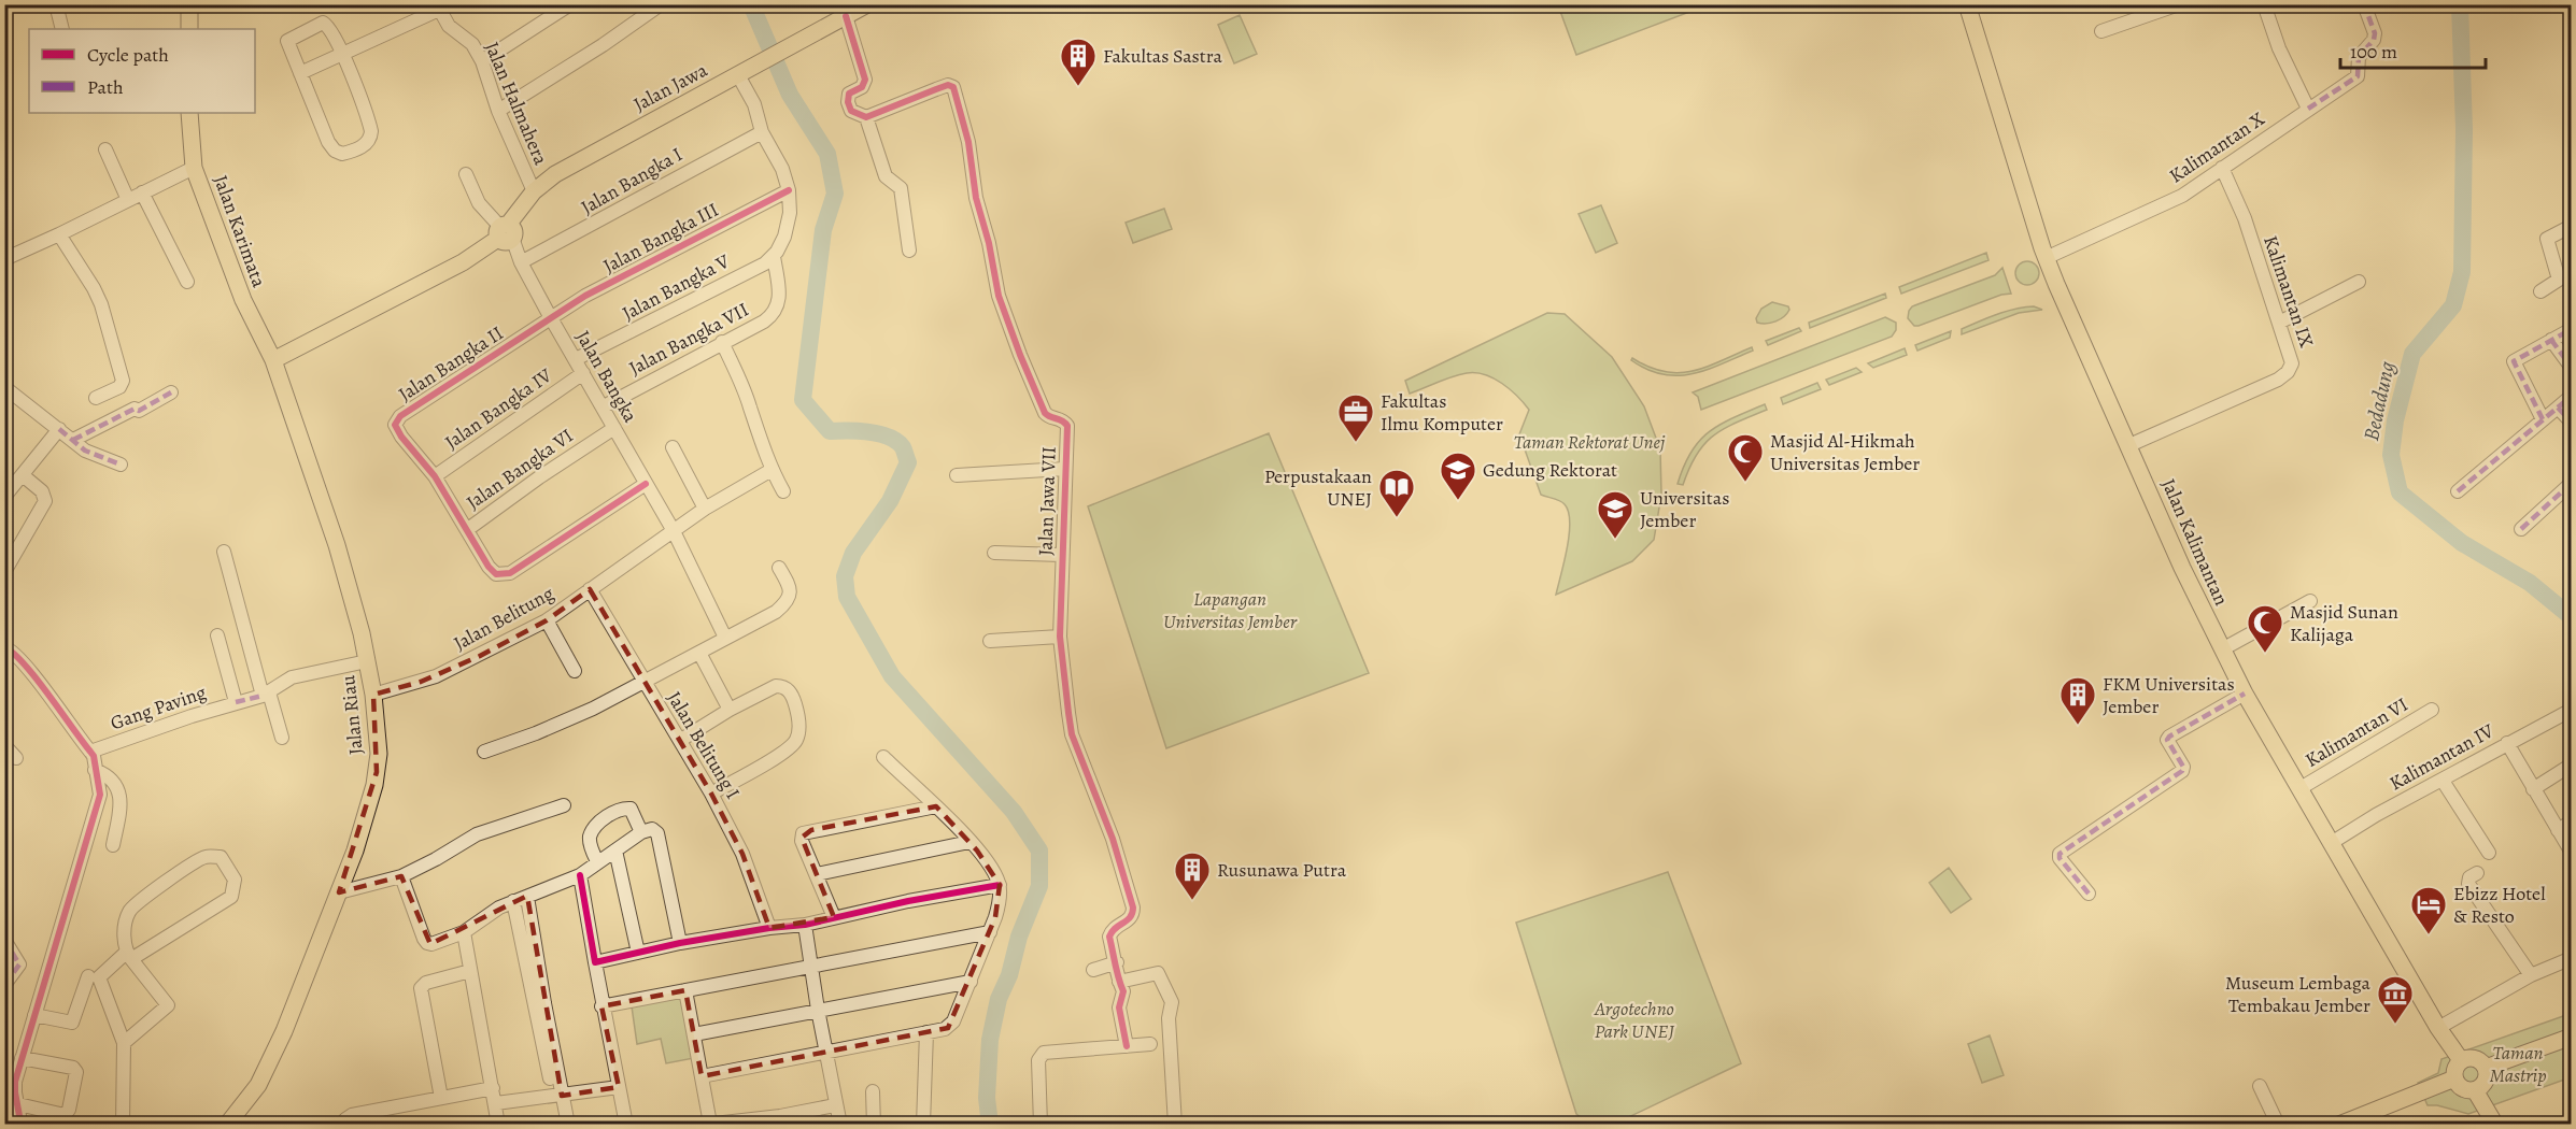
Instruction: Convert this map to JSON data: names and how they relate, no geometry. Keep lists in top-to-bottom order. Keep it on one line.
{"streets":{"main road":["Jalan Jawa","Jalan Karimata","Jalan Kalimantan","Jalan Riau"],"street":["Jalan Halmahera","Kalimantan X","Jalan Bangka I","Jalan Bangka III","Jalan Bangka V","Kalimantan IX","Jalan Bangka VII","Jalan Bangka II","Jalan Bangka","Jalan Bangka IV","Jalan Bangka VI","Jalan Jawa VII","Jalan Belitung","Gang Paving","Kalimantan VI","Jalan Belitung I","Kalimantan IV"]},"crossings":[["Jalan Jawa","Jalan Halmahera"],["Jalan Jawa","Jalan Karimata"],["Jalan Jawa","Jalan Bangka"],["Jalan Jawa","Jalan Riau"],["Kalimantan X","Kalimantan IX"],["Kalimantan X","Jalan Kalimantan"],["Jalan Bangka I","Jalan Bangka"],["Jalan Karimata","Jalan Riau"],["Jalan Bangka III","Jalan Bangka V"],["Jalan Bangka III","Jalan Bangka II"],["Jalan Bangka III","Jalan Bangka"],["Jalan Bangka V","Jalan Bangka VII"],["Jalan Bangka V","Jalan Bangka"],["Kalimantan IX","Jalan Kalimantan"],["Jalan Bangka VII","Jalan Bangka"],["Jalan Bangka II","Jalan Bangka"],["Jalan Bangka II","Jalan Bangka IV"],["Jalan Bangka II","Jalan Bangka VI"],["Jalan Bangka","Jalan Bangka IV"],["Jalan Bangka","Jalan Bangka VI"],["Jalan Bangka","Jalan Belitung"],["Jalan Bangka IV","Jalan Bangka VI"],["Jalan Kalimantan","Kalimantan VI"],["Jalan Kalimantan","Kalimantan IV"],["Jalan Belitung","Jalan Riau"],["Jalan Belitung","Jalan Belitung I"],["Gang Paving","Jalan Riau"]],"water":["Bedadung"],"parks":["Taman Rektorat Unej","Lapangan Universitas Jember","Argotechno Park UNEJ","Taman Mastrip"],"places":{"building":["Fakultas Sastra","FKM Universitas Jember","Rusunawa Putra"],"office":["Fakultas Ilmu Komputer"],"mosque":["Masjid Al-Hikmah Universitas Jember","Masjid Sunan Kalijaga"],"school or university":["Gedung Rektorat","Universitas Jember"],"library":["Perpustakaan UNEJ"],"hotel":["Ebizz Hotel & Resto"],"museum":["Museum Lembaga Tembakau Jember"]},"legend":["Cycle path","Path"],"scale_bar":"100 m"}
